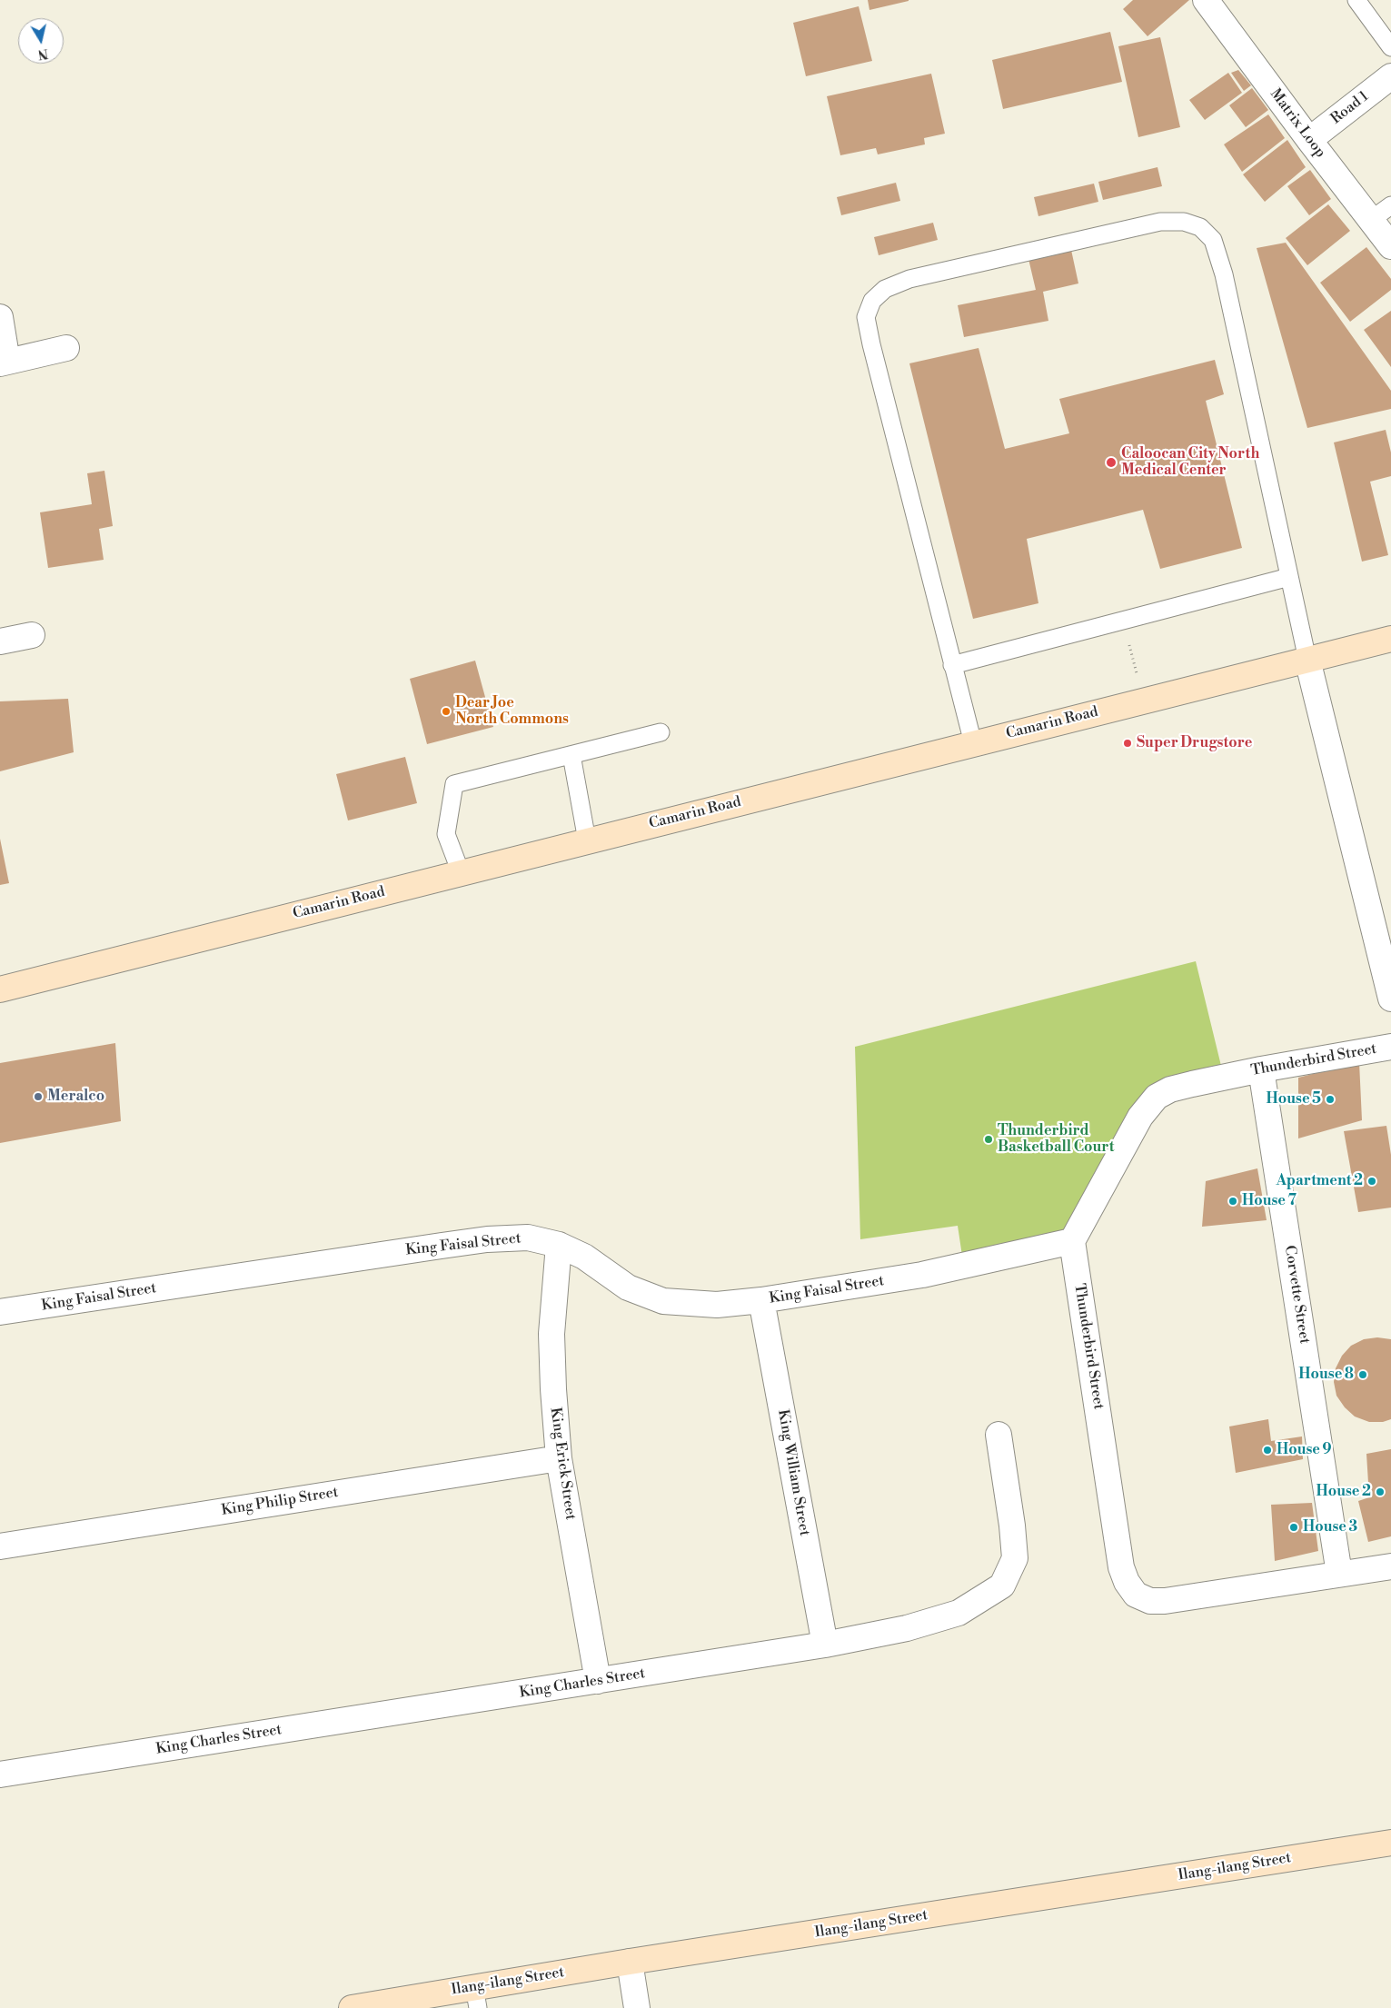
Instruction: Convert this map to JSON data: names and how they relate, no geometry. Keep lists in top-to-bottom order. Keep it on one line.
{"streets":{"main road":["Camarin Road","Ilang-ilang Street"],"street":["Road 1","Matrix Loop","Thunderbird Street","King Faisal Street","Corvette Street","King Erick Street","King William Street","King Philip Street","King Charles Street"]},"crossings":[["Road 1","Matrix Loop"],["Thunderbird Street","King Faisal Street"],["Thunderbird Street","Corvette Street"],["King Faisal Street","King Erick Street"],["King Faisal Street","King William Street"],["King Erick Street","King Philip Street"],["King Erick Street","King Charles Street"],["King William Street","King Charles Street"]],"places":["Caloocan City North Medical Center","Dear Joe North Commons","Super Drugstore","Meralco","House 5","Thunderbird Basketball Court","Apartment 2","House 7","House 8","House 9","House 2","House 3"],"north":"bottom"}
